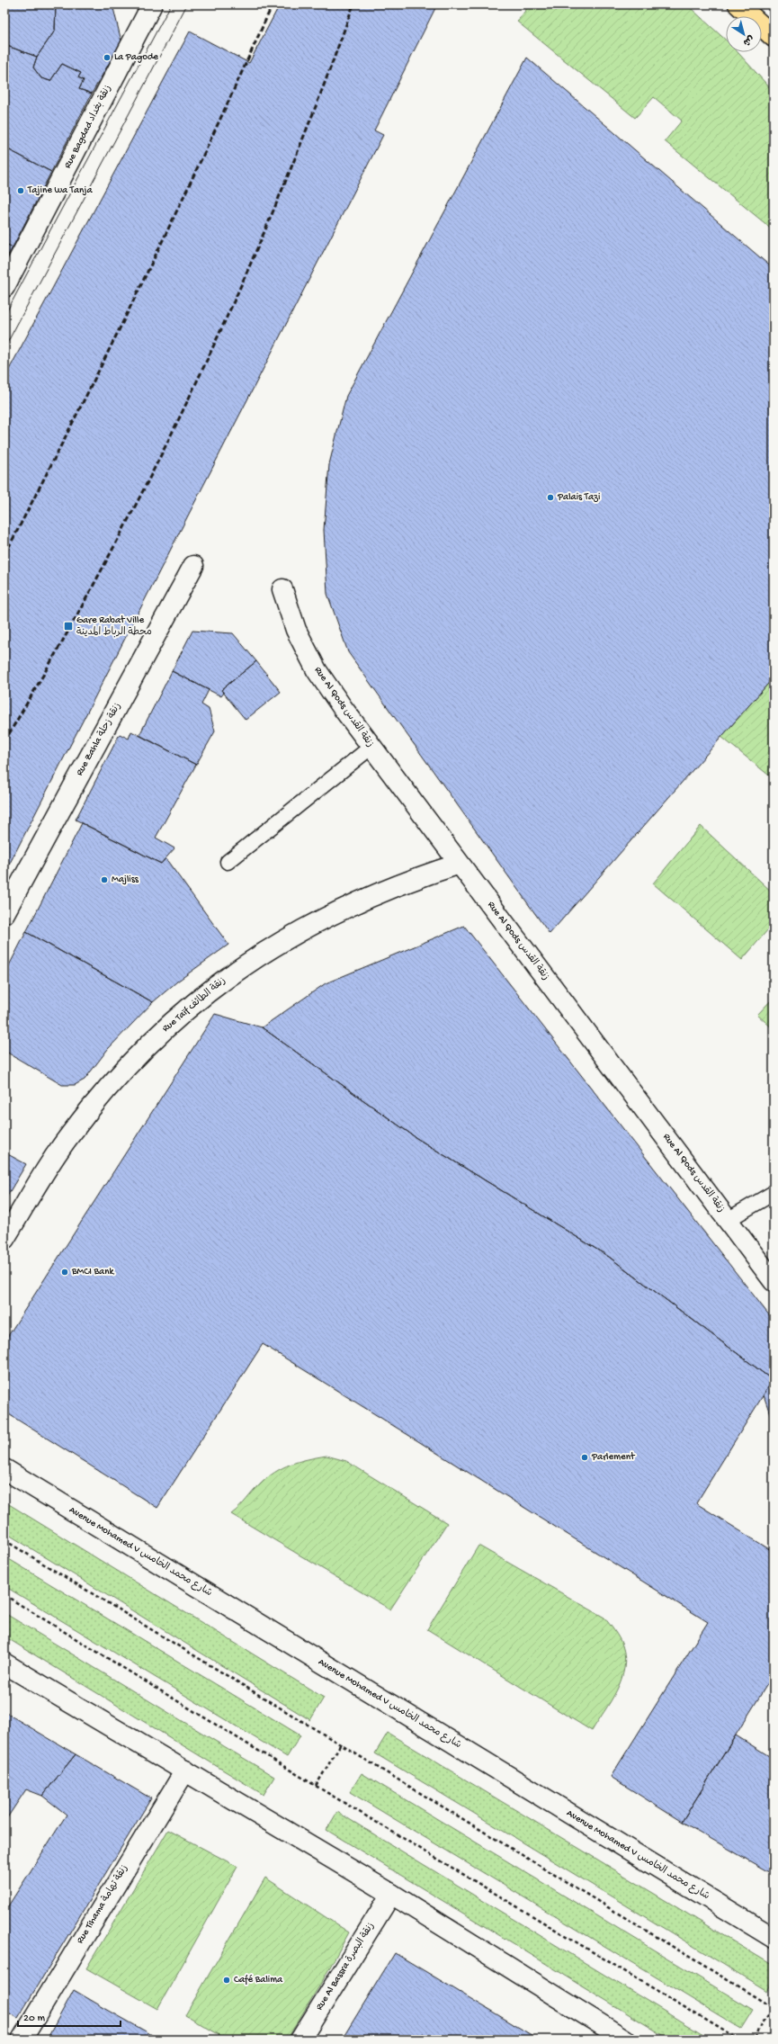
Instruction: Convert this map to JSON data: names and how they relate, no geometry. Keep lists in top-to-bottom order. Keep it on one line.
{"streets":{"street":["Rue Bagdad زنقة بغداد","Rue Al Qods زنقة القدس","Rue Zahla زنقة زحلة","Rue Taïf زنقة الطائف","Avenue Mohamed V شارع محمد الخامس","Rue Tihama زنقة تهامة","Rue Al Bassra زنقة البصرة"]},"crossings":[["Rue Al Qods زنقة القدس","Rue Taïf زنقة الطائف"]],"places":{"other":["La Pagode","Tajine wa Tanja","Palais Tazi","Majliss","BMCI Bank","Parlement","Café Balima"],"transit":["Gare Rabat Ville محطة الرباط المدينة"]},"scale_bar":"20 m","north":"bottom right"}
